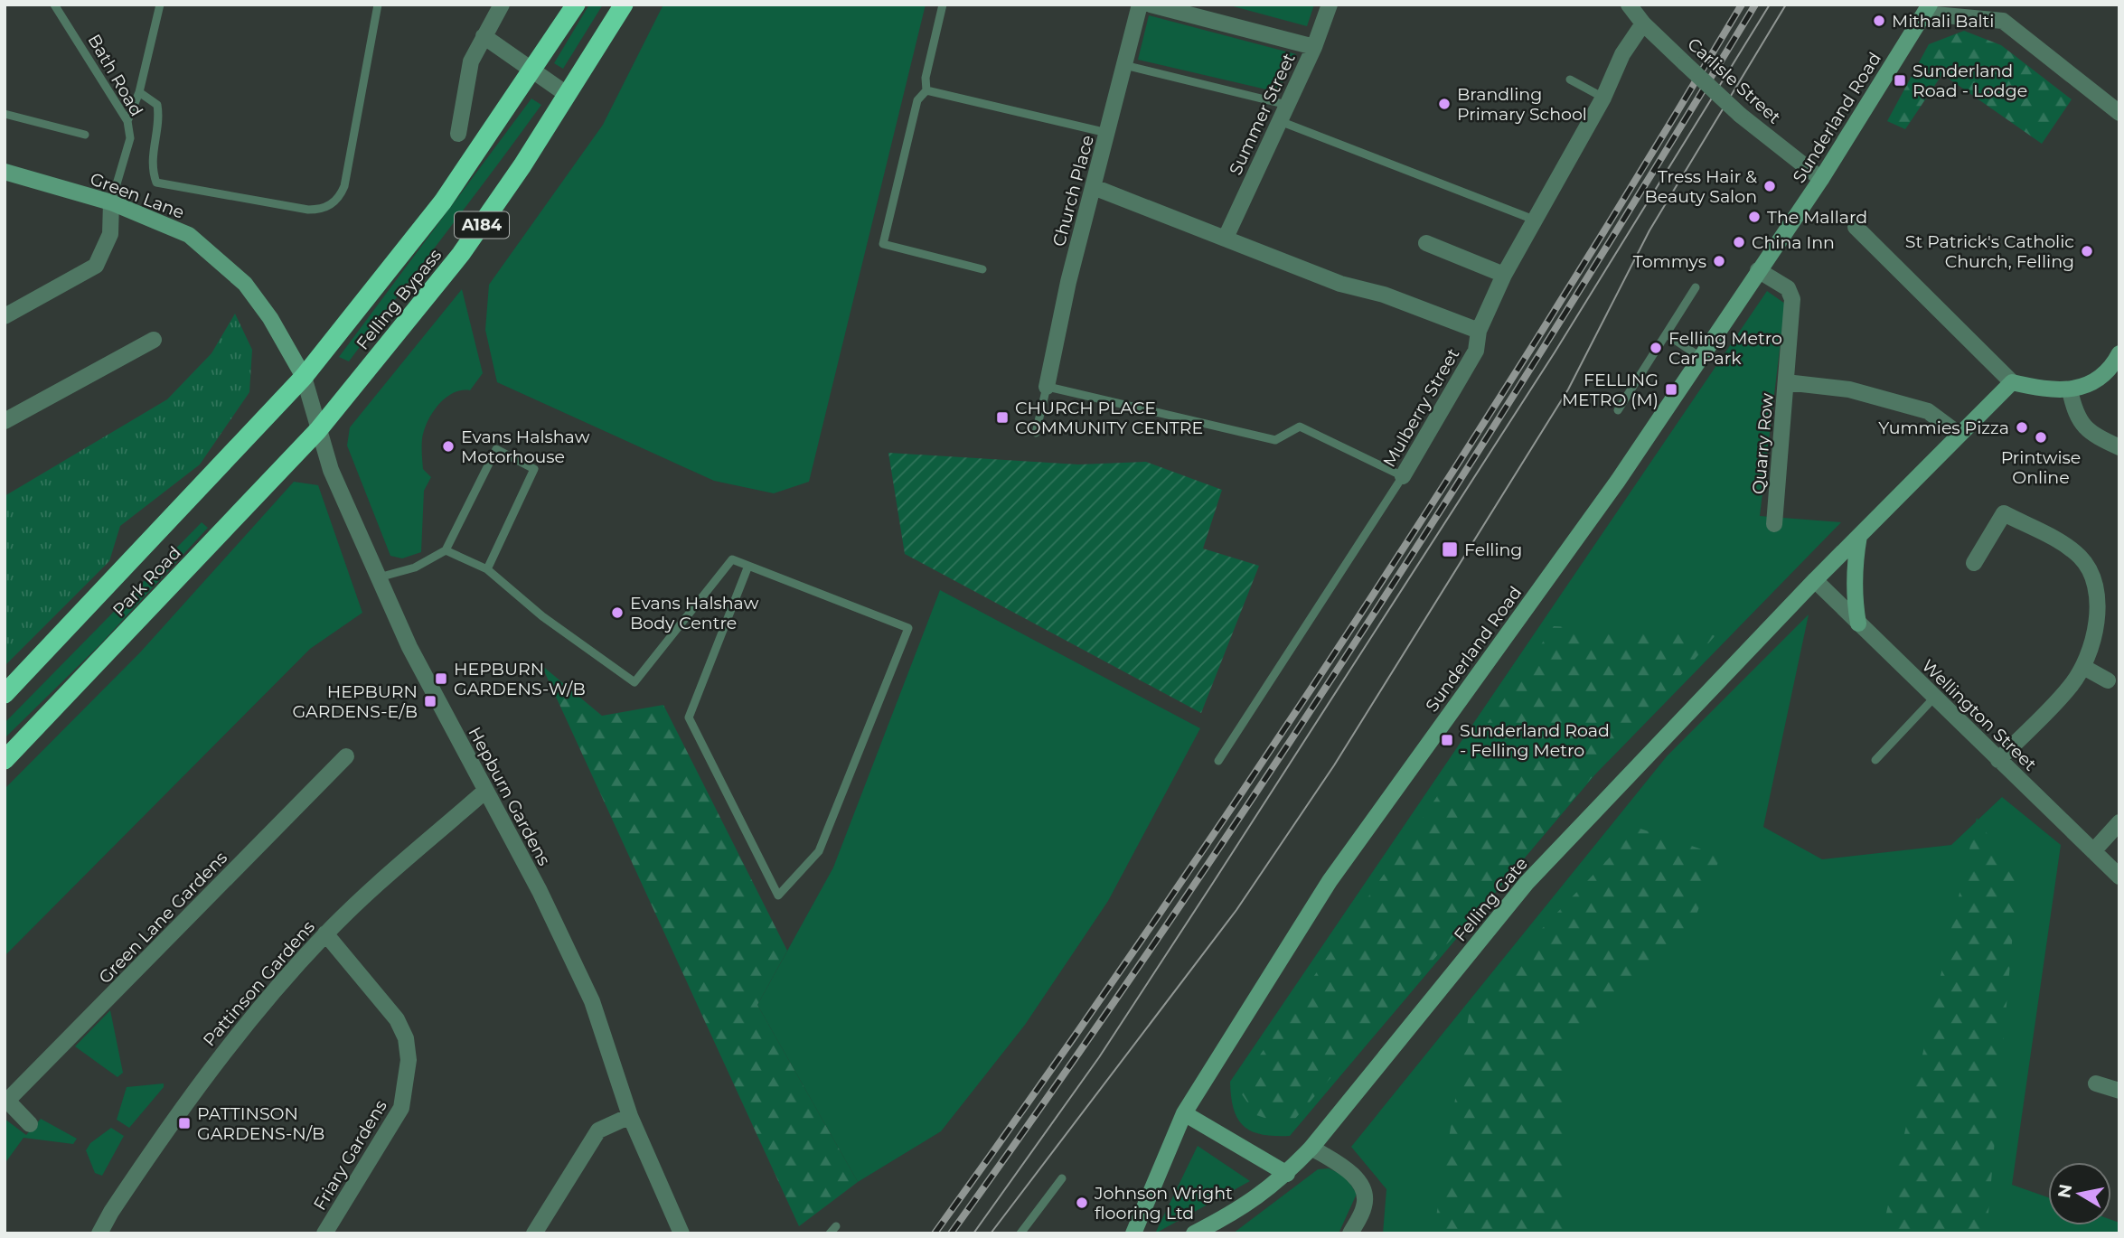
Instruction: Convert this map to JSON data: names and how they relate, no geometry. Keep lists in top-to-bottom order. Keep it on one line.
{"streets":{"highway":["A184","Felling Bypass","Park Road"],"street":["Carlisle Street","Summer Street","Sunderland Road","Church Place","Green Lane","Mulberry Street","Quarry Row","Wellington Street","Hepburn Gardens","Felling Gate","Green Lane Gardens","Pattinson Gardens","Friary Gardens"],"lane":["Bath Road"]},"crossings":[["Bath Road","Green Lane"],["Carlisle Street","Sunderland Road"],["Carlisle Street","Mulberry Street"],["Sunderland Road","Quarry Row"],["Green Lane","Felling Bypass"],["Green Lane","Park Road"],["Green Lane","Hepburn Gardens"],["Felling Bypass","Park Road"],["Felling Bypass","Hepburn Gardens"],["Park Road","Hepburn Gardens"],["Wellington Street","Felling Gate"],["Hepburn Gardens","Pattinson Gardens"],["Pattinson Gardens","Friary Gardens"]],"places":{"other":["Mithali Balti","Brandling Primary School","Tress Hair & Beauty Salon","The Mallard","China Inn","St Patrick's Catholic Church, Felling","Tommys","Felling Metro Car Park","Yummies Pizza","Printwise Online","Evans Halshaw Motorhouse","Evans Halshaw Body Centre","Johnson Wright flooring Ltd"],"transit":["Sunderland Road - Lodge","FELLING METRO (M)","CHURCH PLACE COMMUNITY CENTRE","Felling","HEPBURN GARDENS-W/B","HEPBURN GARDENS-E/B","Sunderland Road - Felling Metro","PATTINSON GARDENS-N/B"]},"north":"left"}
